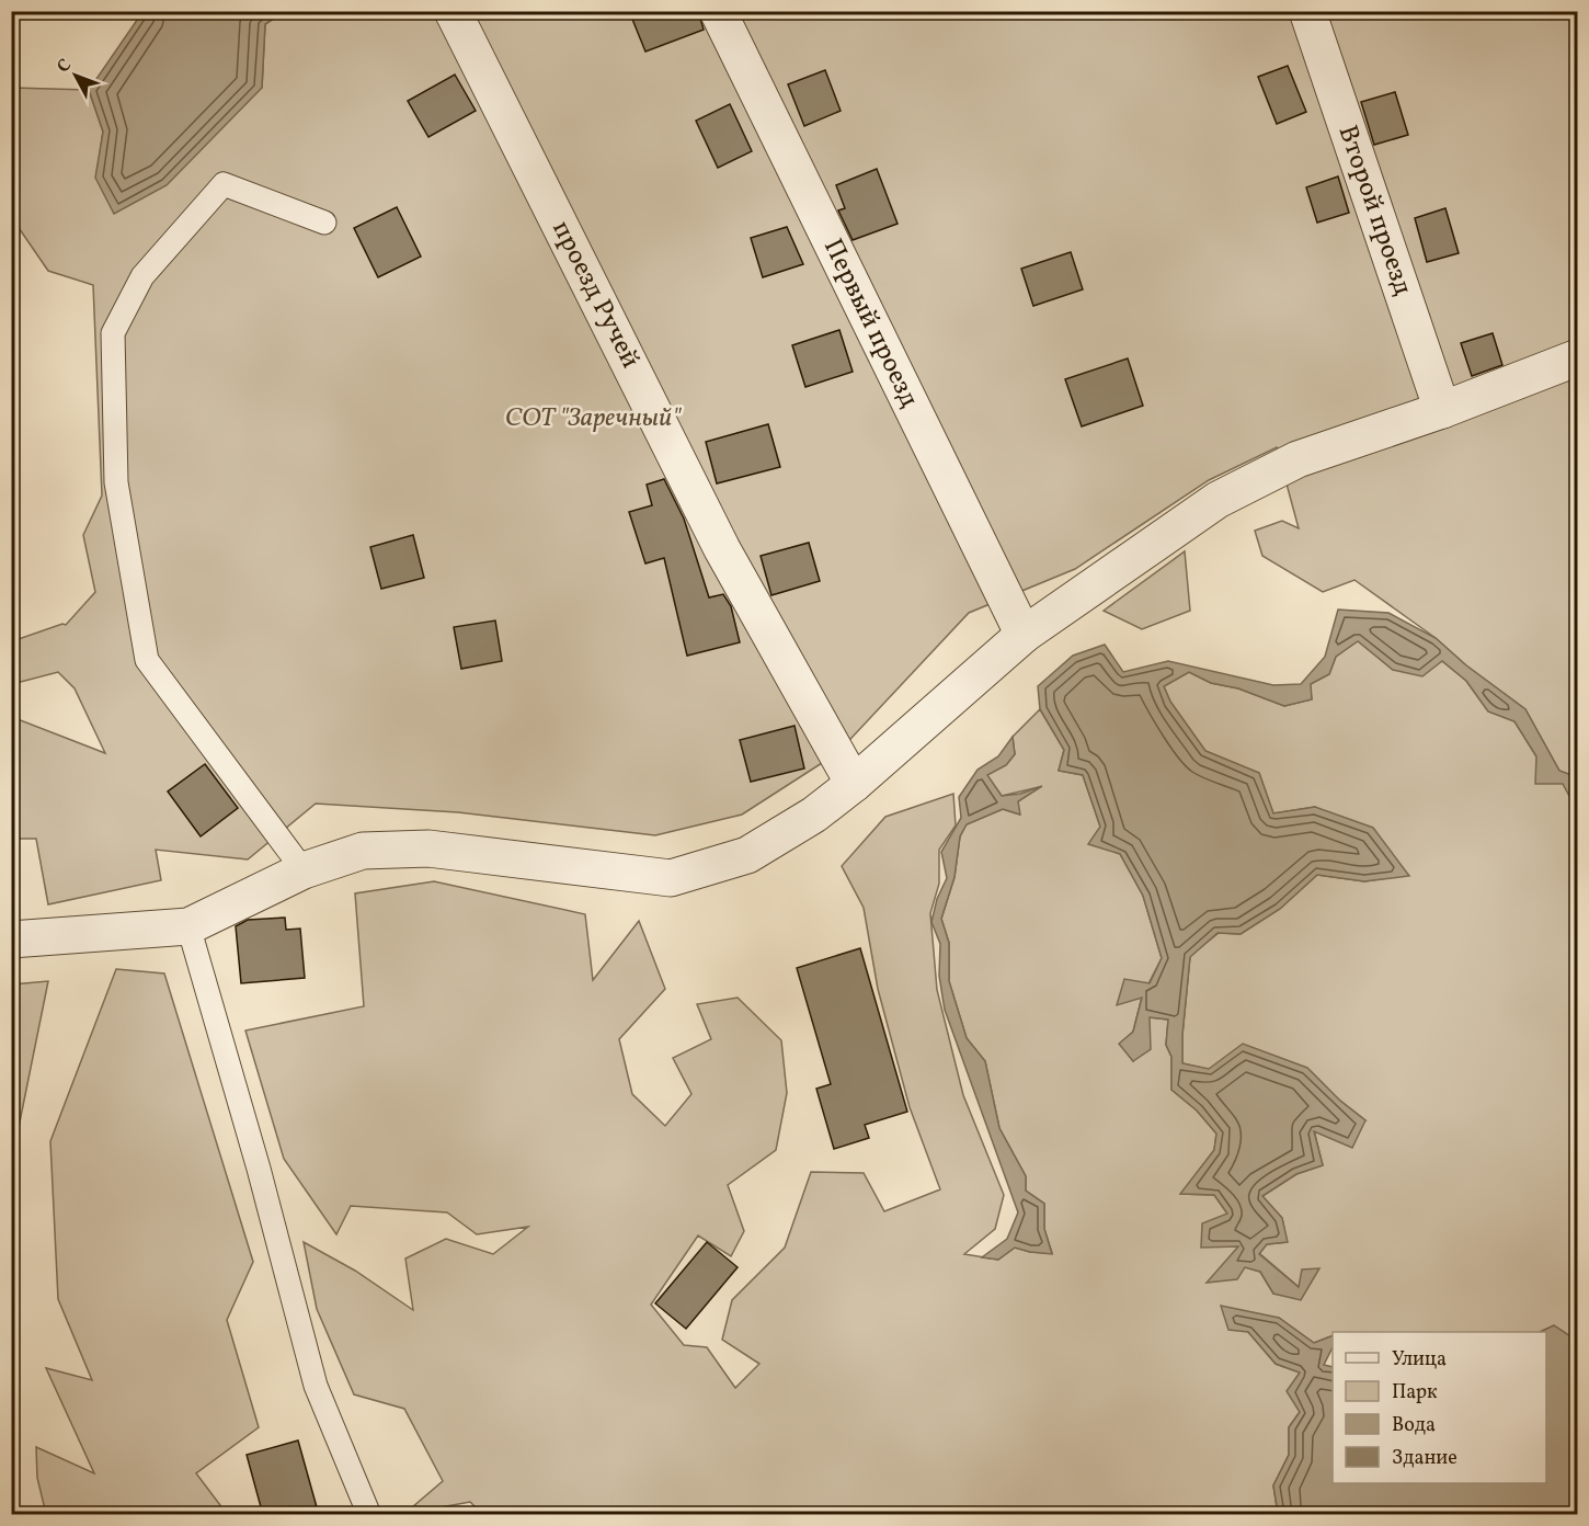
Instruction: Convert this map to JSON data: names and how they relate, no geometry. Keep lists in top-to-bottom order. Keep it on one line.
{"streets":{"street":["Второй проезд","проезд Ручей","Первый проезд"]},"parks":["СОТ \"Заречный\""],"legend":["Улица","Парк","Вода","Здание"],"north":"top left"}
